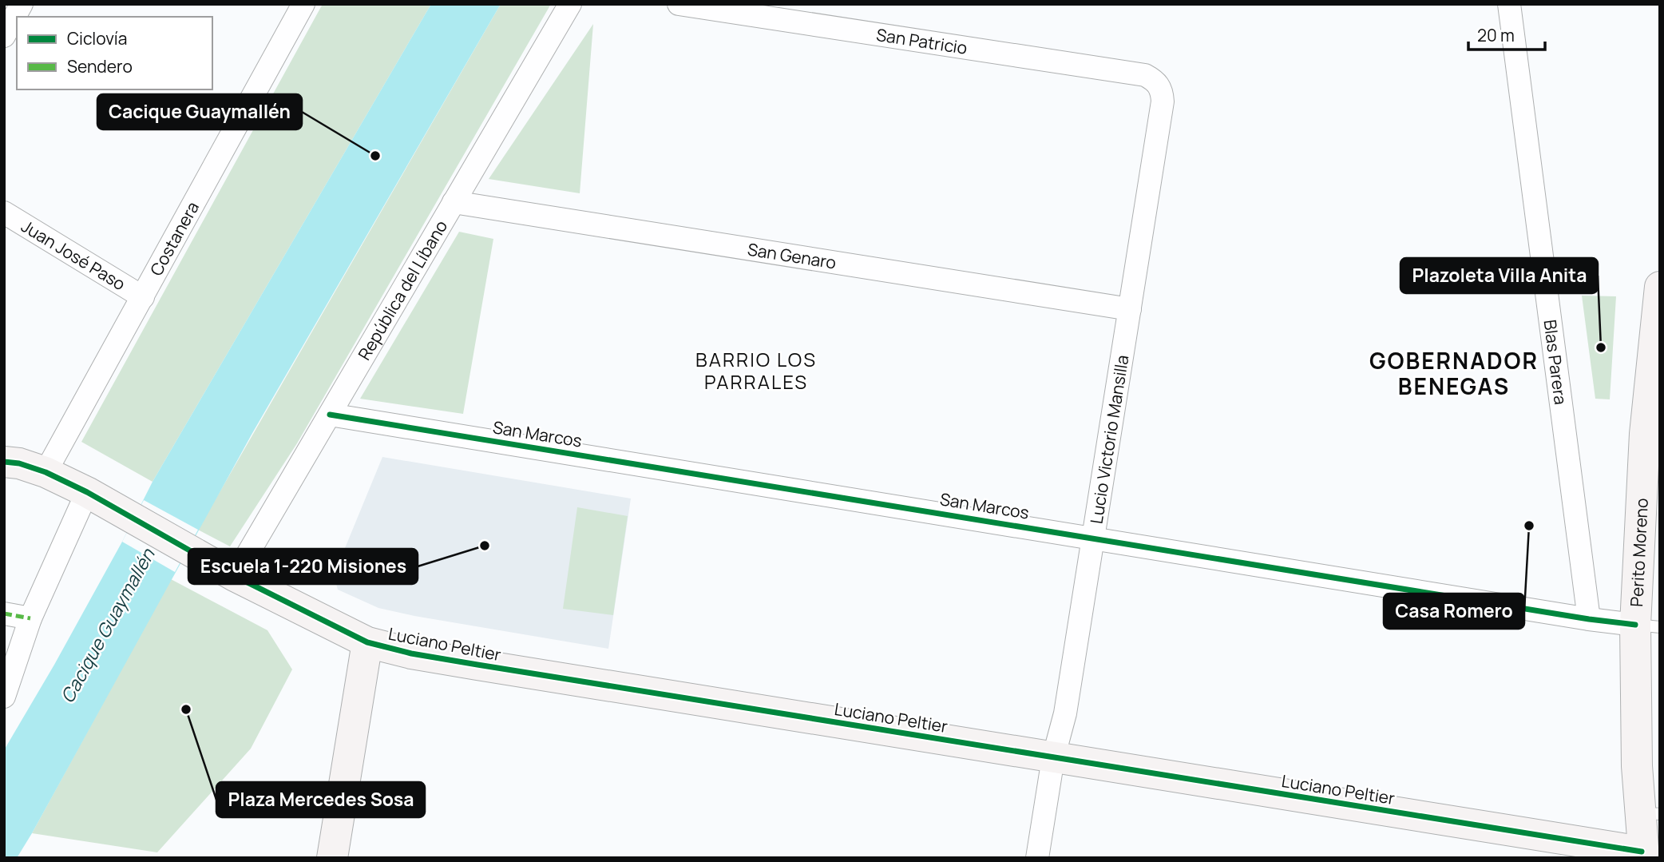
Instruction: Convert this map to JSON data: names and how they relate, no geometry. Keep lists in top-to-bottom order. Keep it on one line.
{"streets":{"street":["San Patricio","Costanera","Juan José Paso","San Genaro","República del Líbano","Blas Parera","San Marcos","Lucio Victorio Mansilla","Perito Moreno","Luciano Peltier"]},"crossings":[["San Patricio","Lucio Victorio Mansilla"],["Costanera","Juan José Paso"],["Costanera","Luciano Peltier"],["San Genaro","República del Líbano"],["San Genaro","Lucio Victorio Mansilla"],["República del Líbano","San Marcos"],["República del Líbano","Luciano Peltier"],["Blas Parera","San Marcos"],["San Marcos","Lucio Victorio Mansilla"],["San Marcos","Perito Moreno"],["Lucio Victorio Mansilla","Luciano Peltier"],["Perito Moreno","Luciano Peltier"]],"districts":["BARRIO LOS PARRALES","GOBERNADOR BENEGAS"],"water":["Cacique Guaymallén"],"places":["Cacique Guaymallén","Plazoleta Villa Anita","Casa Romero","Escuela 1-220 Misiones","Plaza Mercedes Sosa"],"legend":["Ciclovía","Sendero"],"scale_bar":"20 m"}
